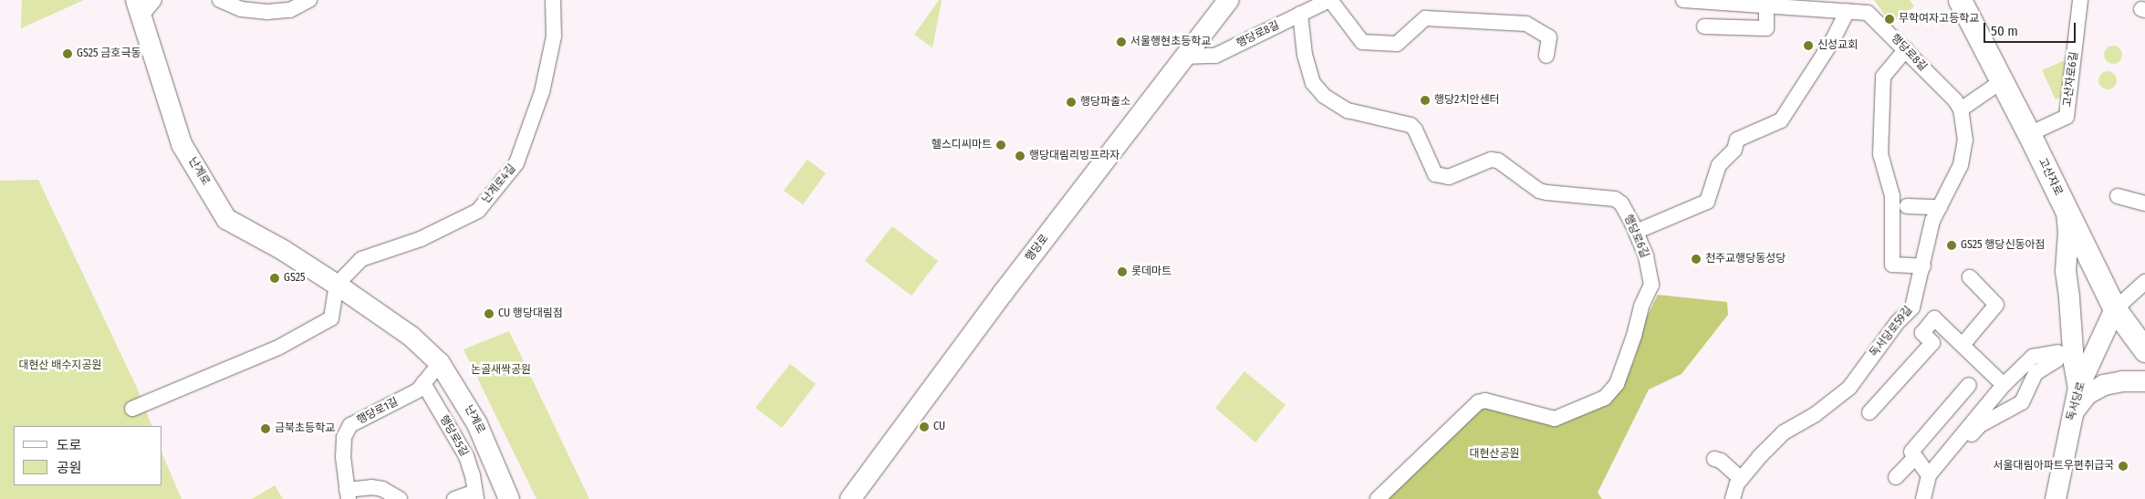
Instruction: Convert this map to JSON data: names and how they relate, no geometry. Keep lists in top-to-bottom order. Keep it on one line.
{"streets":{"main road":["난계로","고산자로","행당로","독서당로"],"street":["행당로8길","고산자로6길","난계로4길","행당로6길","독서당로59길","행당로1길","행당로5길"]},"crossings":[["행당로8길","행당로6길"],["행당로8길","행당로"],["행당로8길","독서당로59길"],["고산자로6길","고산자로"],["난계로","난계로4길"],["난계로","행당로1길"],["고산자로","독서당로"],["행당로1길","행당로5길"]],"parks":["대현산 배수지공원","논골새싹공원","대현산공원"],"places":["무학여자고등학교","서울행현초등학교","신성교회","GS25 금호극동","행당2치안센터","행당파출소","헬스디씨마트","행당대림리빙프라자","GS25 행당신동아점","천주교행당동성당","롯데마트","GS25","CU 행당대림점","CU","금북초등학교","서울대림아파트우편취급국"],"legend":["도로","공원"],"scale_bar":"50 m"}
